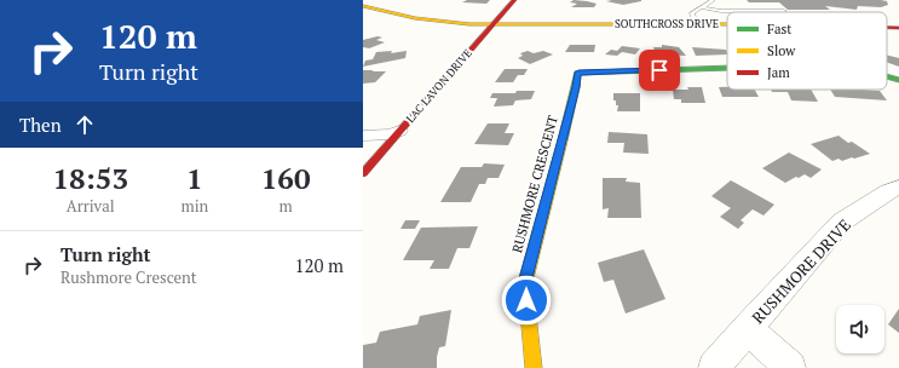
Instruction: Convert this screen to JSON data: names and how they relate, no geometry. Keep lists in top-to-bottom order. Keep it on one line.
{"streets":{"street":["SOUTHCROSS DRIVE","LAC LAVON DRIVE","RUSHMORE CRESCENT","RUSHMORE DRIVE"]},"crossings":[["SOUTHCROSS DRIVE","LAC LAVON DRIVE"]],"legend":["Fast","Slow","Jam"],"page":{"turn":["120 m","Turn right"],"then":"Then","eta":["18:53","Arrival","1","min","160","m"],"list":[{"name":"Turn right","note":"Rushmore Crescent","value":"120 m"}]}}
